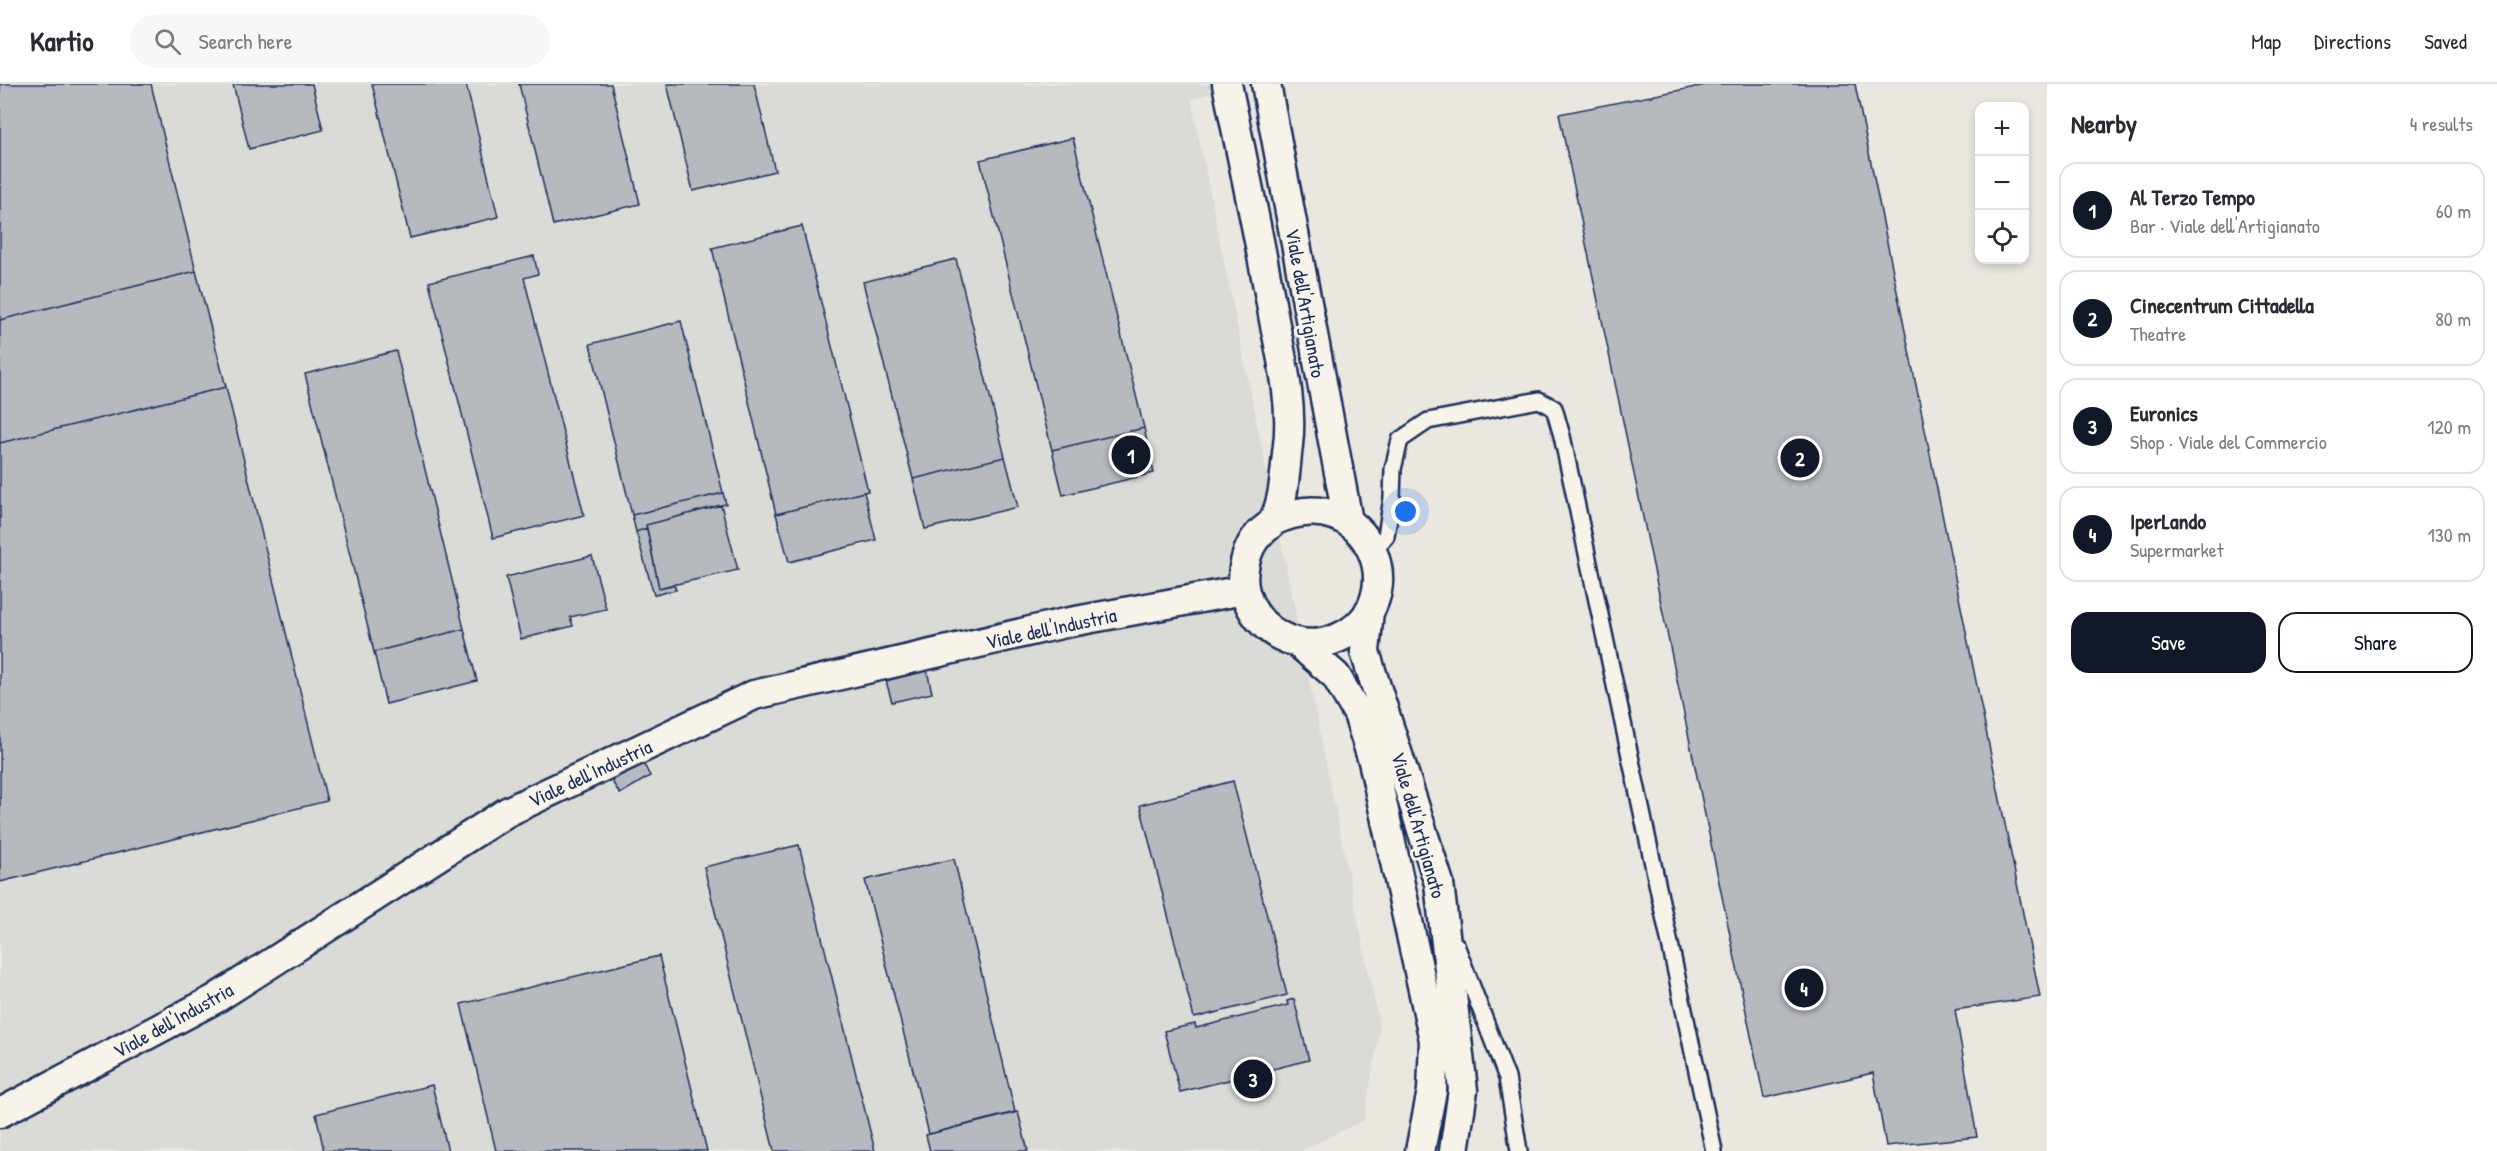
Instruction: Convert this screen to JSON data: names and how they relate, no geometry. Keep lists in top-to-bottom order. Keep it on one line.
{"streets":{"street":["Viale dell'Artigianato","Viale dell'Industria"]},"crossings":[["Viale dell'Artigianato","Viale dell'Industria"]],"page":{"header":"Kartio","search":"Search here","nav":["Map","Directions","Saved"],"heading":["Nearby","4 results"],"map_buttons":["+","−"],"list":[{"mark":"1","name":"Al Terzo Tempo","note":"Bar · Viale dell'Artigianato","value":"60 m"},{"mark":"2","name":"Cinecentrum Cittadella","note":"Theatre","value":"80 m"},{"mark":"3","name":"Euronics","note":"Shop · Viale del Commercio","value":"120 m"},{"mark":"4","name":"IperLando","note":"Supermarket","value":"130 m"}],"pins":["1","2","4","3"],"buttons":["Save","Share"]}}
